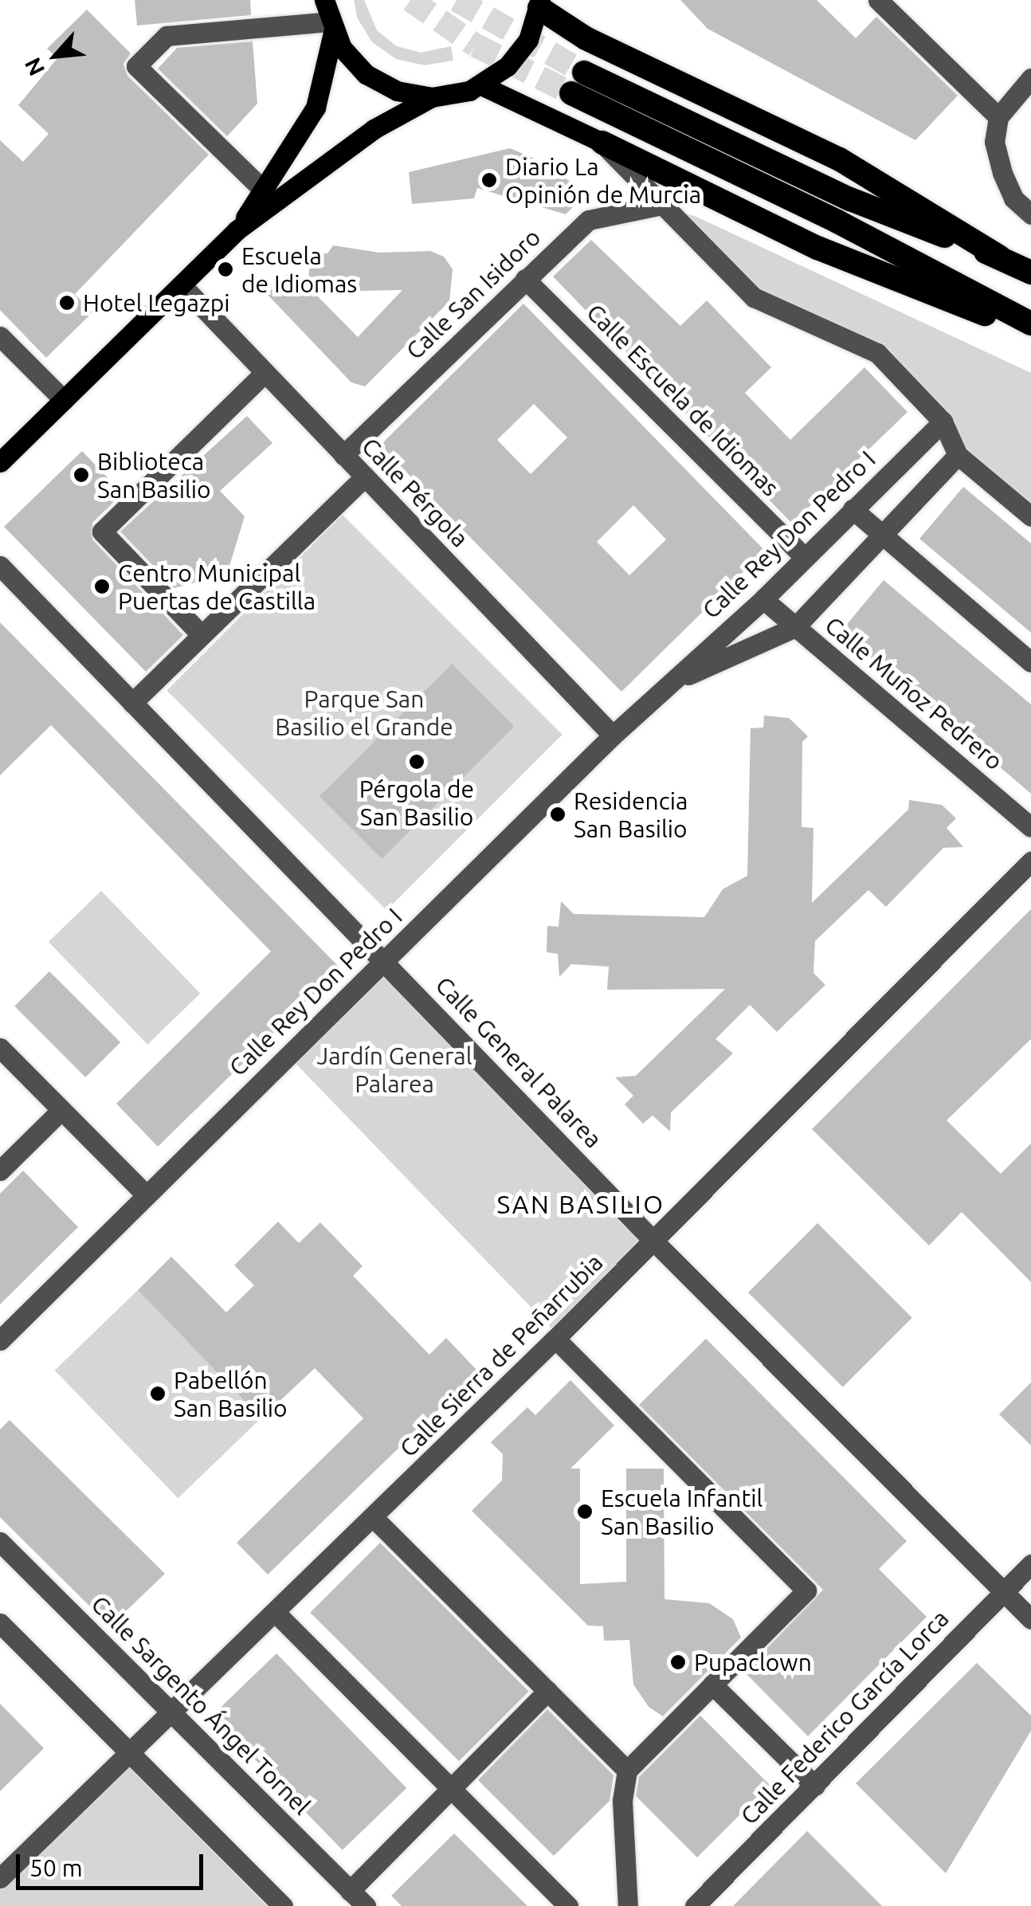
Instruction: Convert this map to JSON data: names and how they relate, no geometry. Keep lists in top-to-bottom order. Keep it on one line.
{"streets":{"street":["Calle San Isidoro","Calle Escuela de Idiomas","Calle Pérgola","Calle Rey Don Pedro I","Calle Muñoz Pedrero","Calle General Palarea","Calle Sierra de Peñarrubia","Calle Sargento Ángel Tornel","Calle Federico García Lorca"]},"crossings":[["Calle San Isidoro","Calle Escuela de Idiomas"],["Calle San Isidoro","Calle Pérgola"],["Calle Escuela de Idiomas","Calle Rey Don Pedro I"],["Calle Pérgola","Calle Rey Don Pedro I"],["Calle Rey Don Pedro I","Calle Muñoz Pedrero"],["Calle Rey Don Pedro I","Calle General Palarea"],["Calle General Palarea","Calle Sierra de Peñarrubia"],["Calle General Palarea","Calle Federico García Lorca"],["Calle Sierra de Peñarrubia","Calle Sargento Ángel Tornel"]],"districts":["SAN BASILIO"],"parks":["Parque San Basilio el Grande","Jardín General Palarea"],"places":["Diario La Opinión de Murcia","Escuela de Idiomas","Hotel Legazpi","Biblioteca San Basilio","Centro Municipal Puertas de Castilla","Pérgola de San Basilio","Residencia San Basilio","Pabellón San Basilio","Escuela Infantil San Basilio","Pupaclown"],"scale_bar":"50 m","north":"bottom left"}
